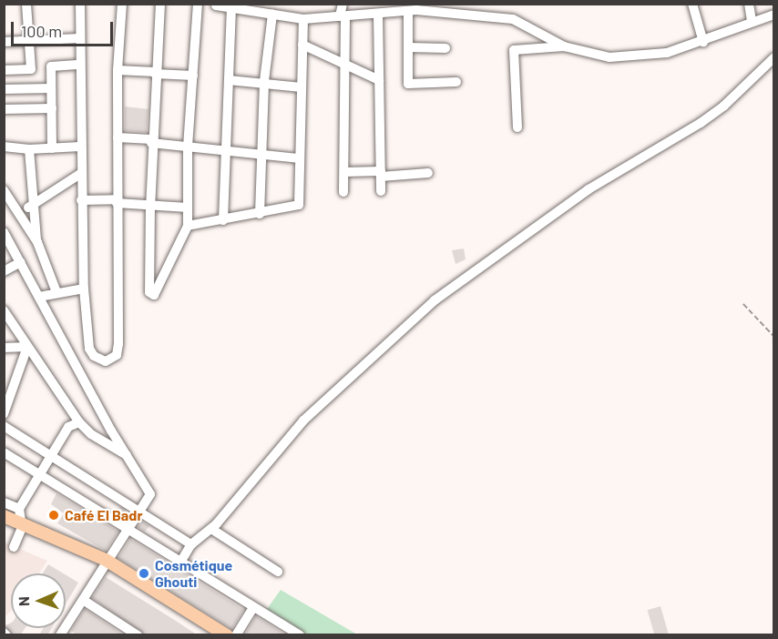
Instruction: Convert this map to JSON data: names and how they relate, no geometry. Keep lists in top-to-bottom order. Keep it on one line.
{"places":["Café El Badr","Cosmétique Ghouti"],"scale_bar":"100 m","north":"left"}
